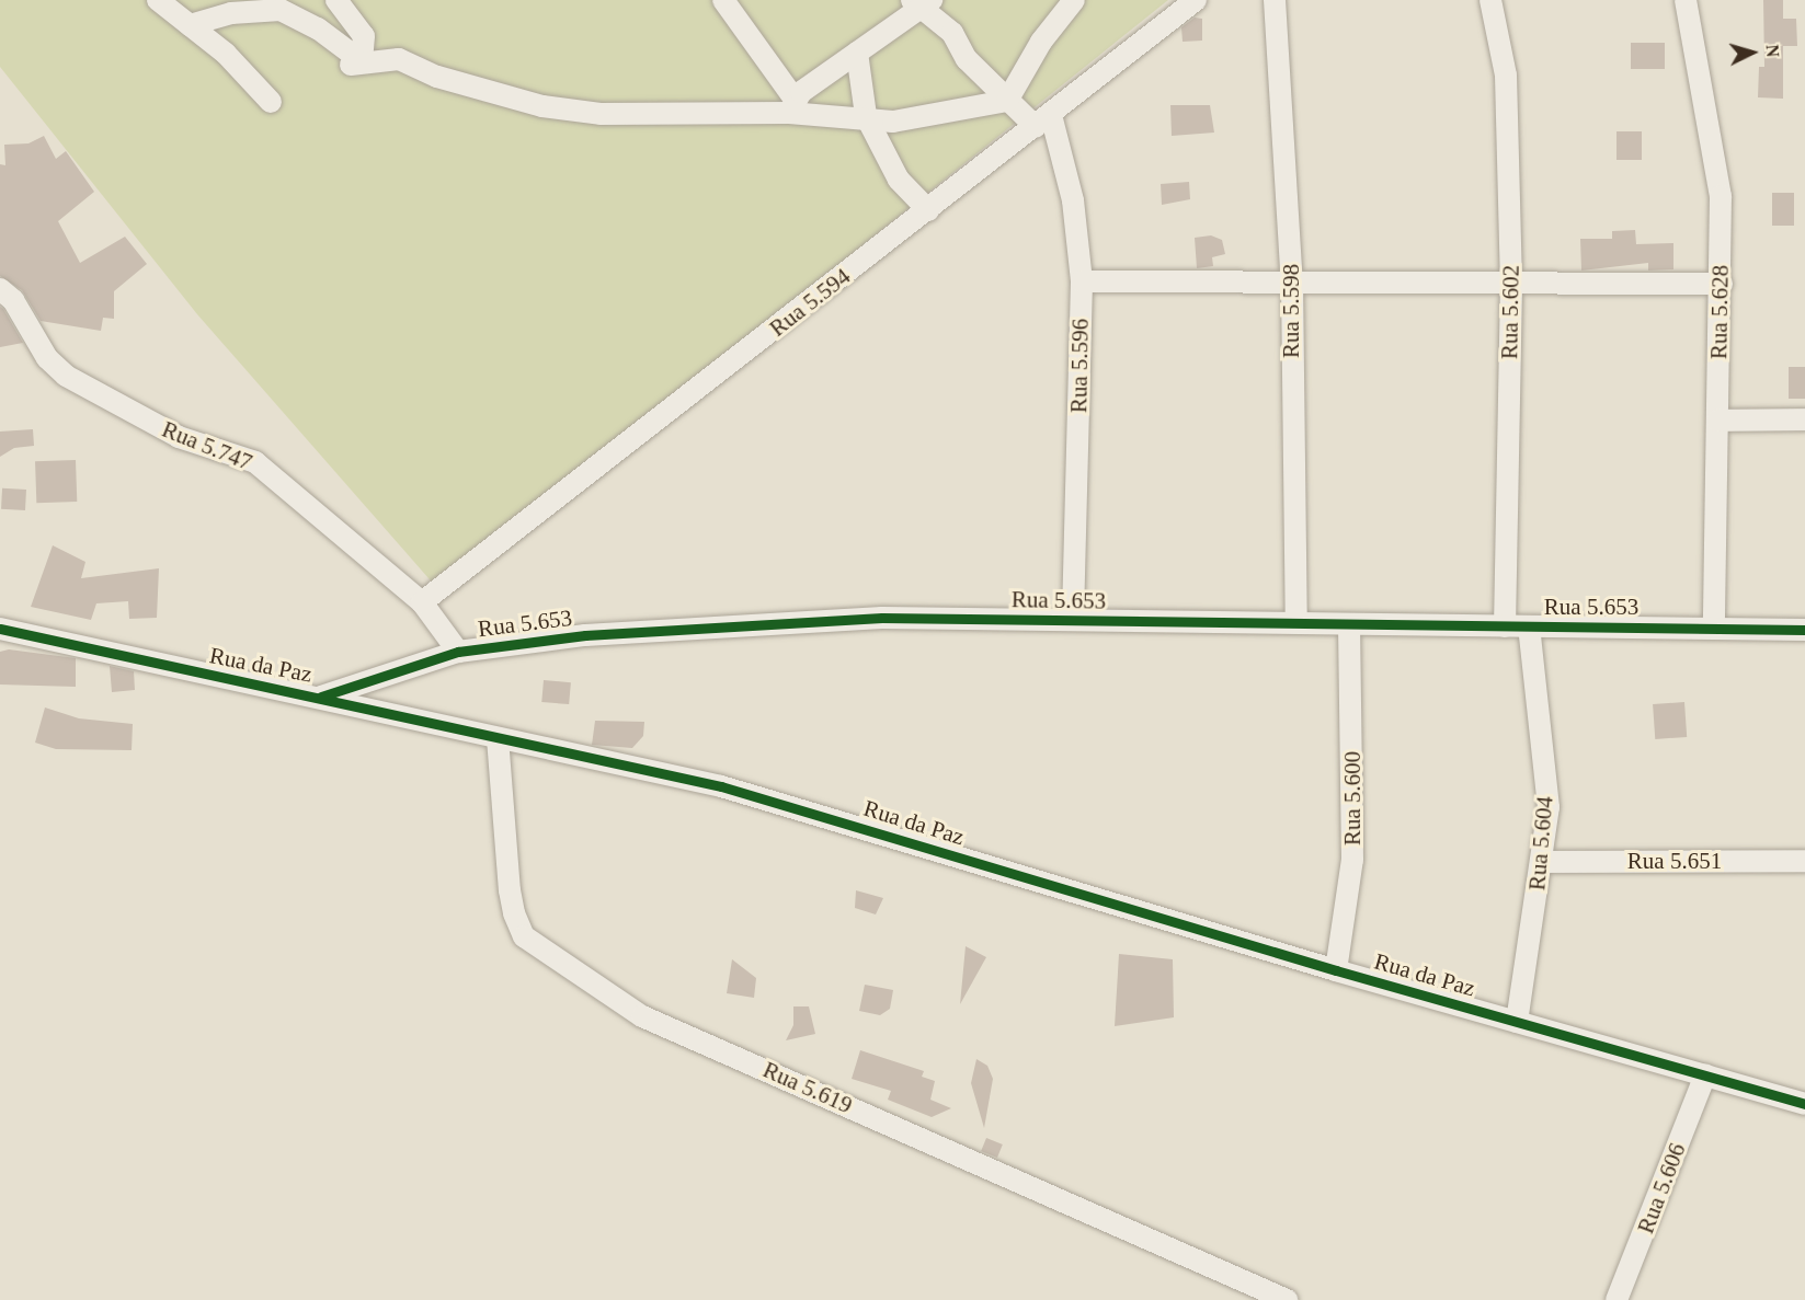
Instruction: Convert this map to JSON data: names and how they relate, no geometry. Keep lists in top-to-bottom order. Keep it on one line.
{"streets":{"street":["Rua 5.594","Rua 5.598","Rua 5.602","Rua 5.628","Rua 5.596","Rua 5.747","Rua 5.653","Rua da Paz","Rua 5.600","Rua 5.604","Rua 5.651","Rua 5.619","Rua 5.606"]},"crossings":[["Rua 5.594","Rua 5.596"],["Rua 5.594","Rua 5.747"],["Rua 5.598","Rua 5.653"],["Rua 5.602","Rua 5.653"],["Rua 5.628","Rua 5.653"],["Rua 5.596","Rua 5.653"],["Rua 5.747","Rua 5.653"],["Rua 5.653","Rua da Paz"],["Rua 5.653","Rua 5.600"],["Rua 5.653","Rua 5.604"],["Rua da Paz","Rua 5.600"],["Rua da Paz","Rua 5.604"],["Rua da Paz","Rua 5.619"],["Rua da Paz","Rua 5.606"],["Rua 5.604","Rua 5.651"]],"north":"right"}
